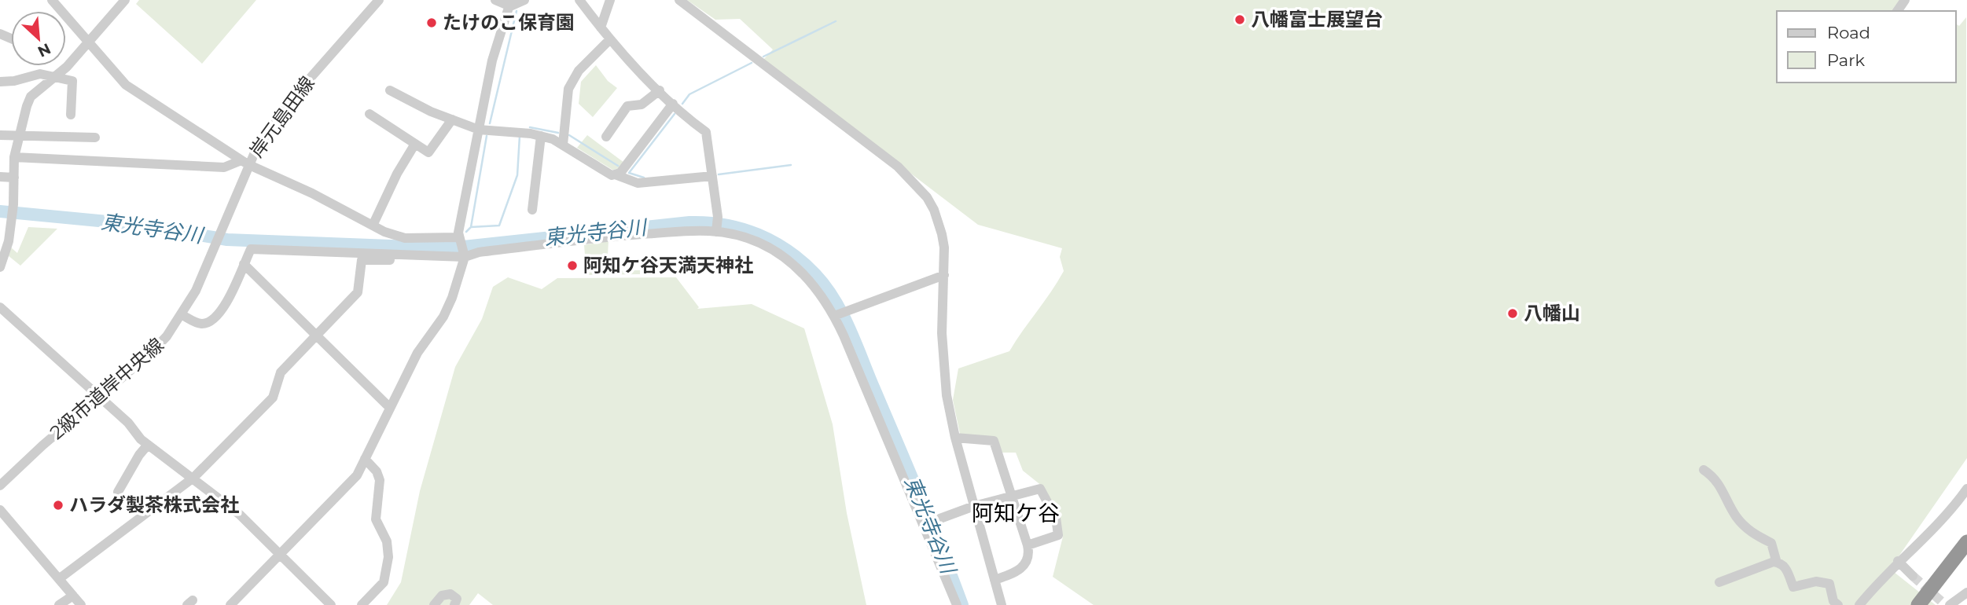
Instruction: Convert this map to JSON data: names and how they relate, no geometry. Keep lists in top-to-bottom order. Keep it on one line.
{"streets":{"street":["岸元島田線","2級市道岸中央線"]},"crossings":[["岸元島田線","2級市道岸中央線"]],"districts":["阿知ケ谷"],"water":["東光寺谷川"],"places":["八幡富士展望台","たけのこ保育園","阿知ケ谷天満天神社","八幡山","ハラダ製茶株式会社"],"legend":["Road","Park"],"north":"bottom right"}
